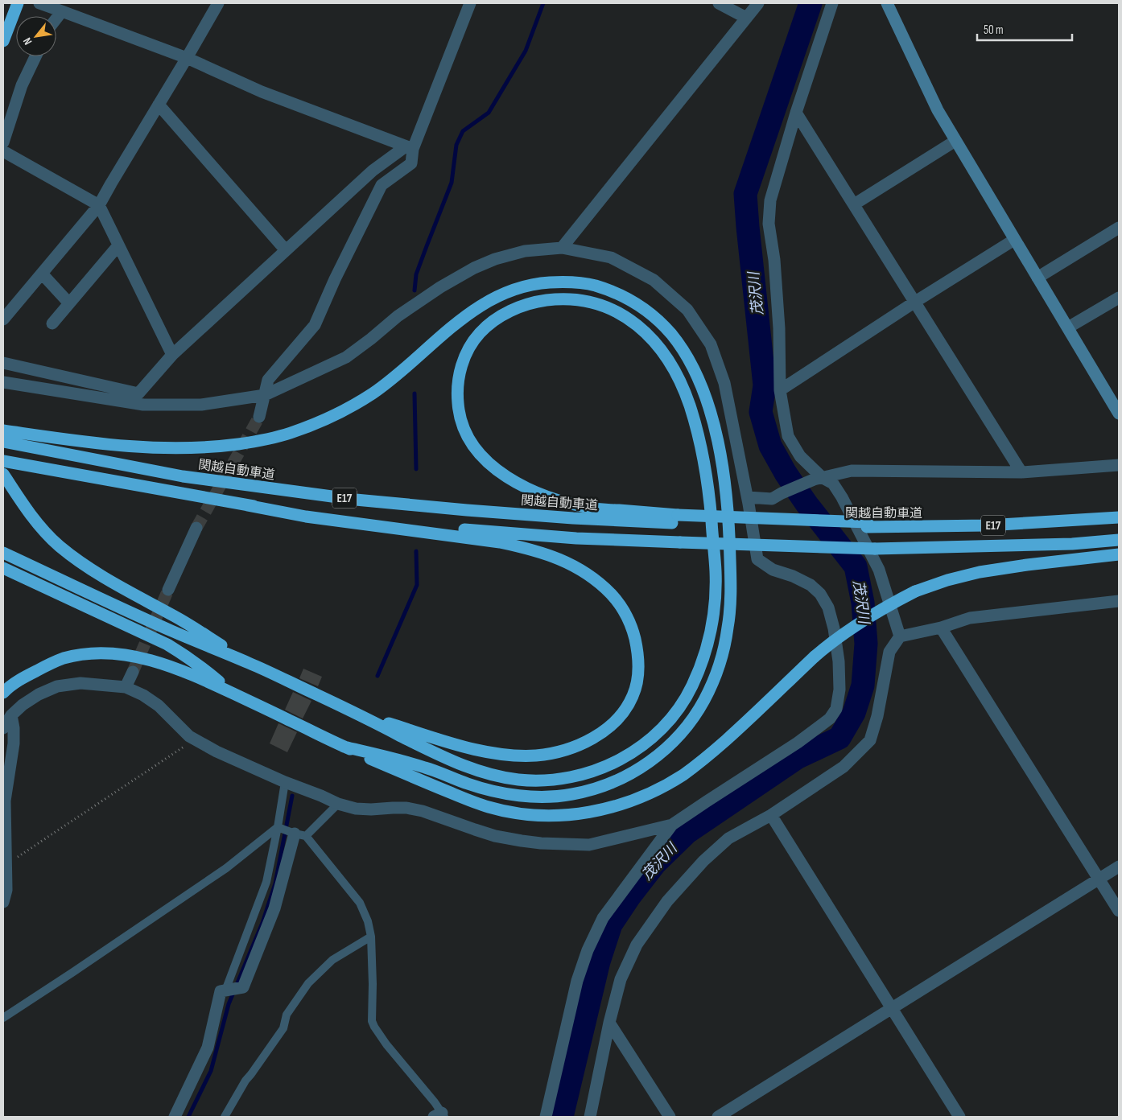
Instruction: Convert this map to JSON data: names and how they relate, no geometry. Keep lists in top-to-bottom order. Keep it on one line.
{"streets":{"highway":["関越自動車道","E17"]},"water":["茂沢川"],"scale_bar":"50 m","north":"bottom left"}
